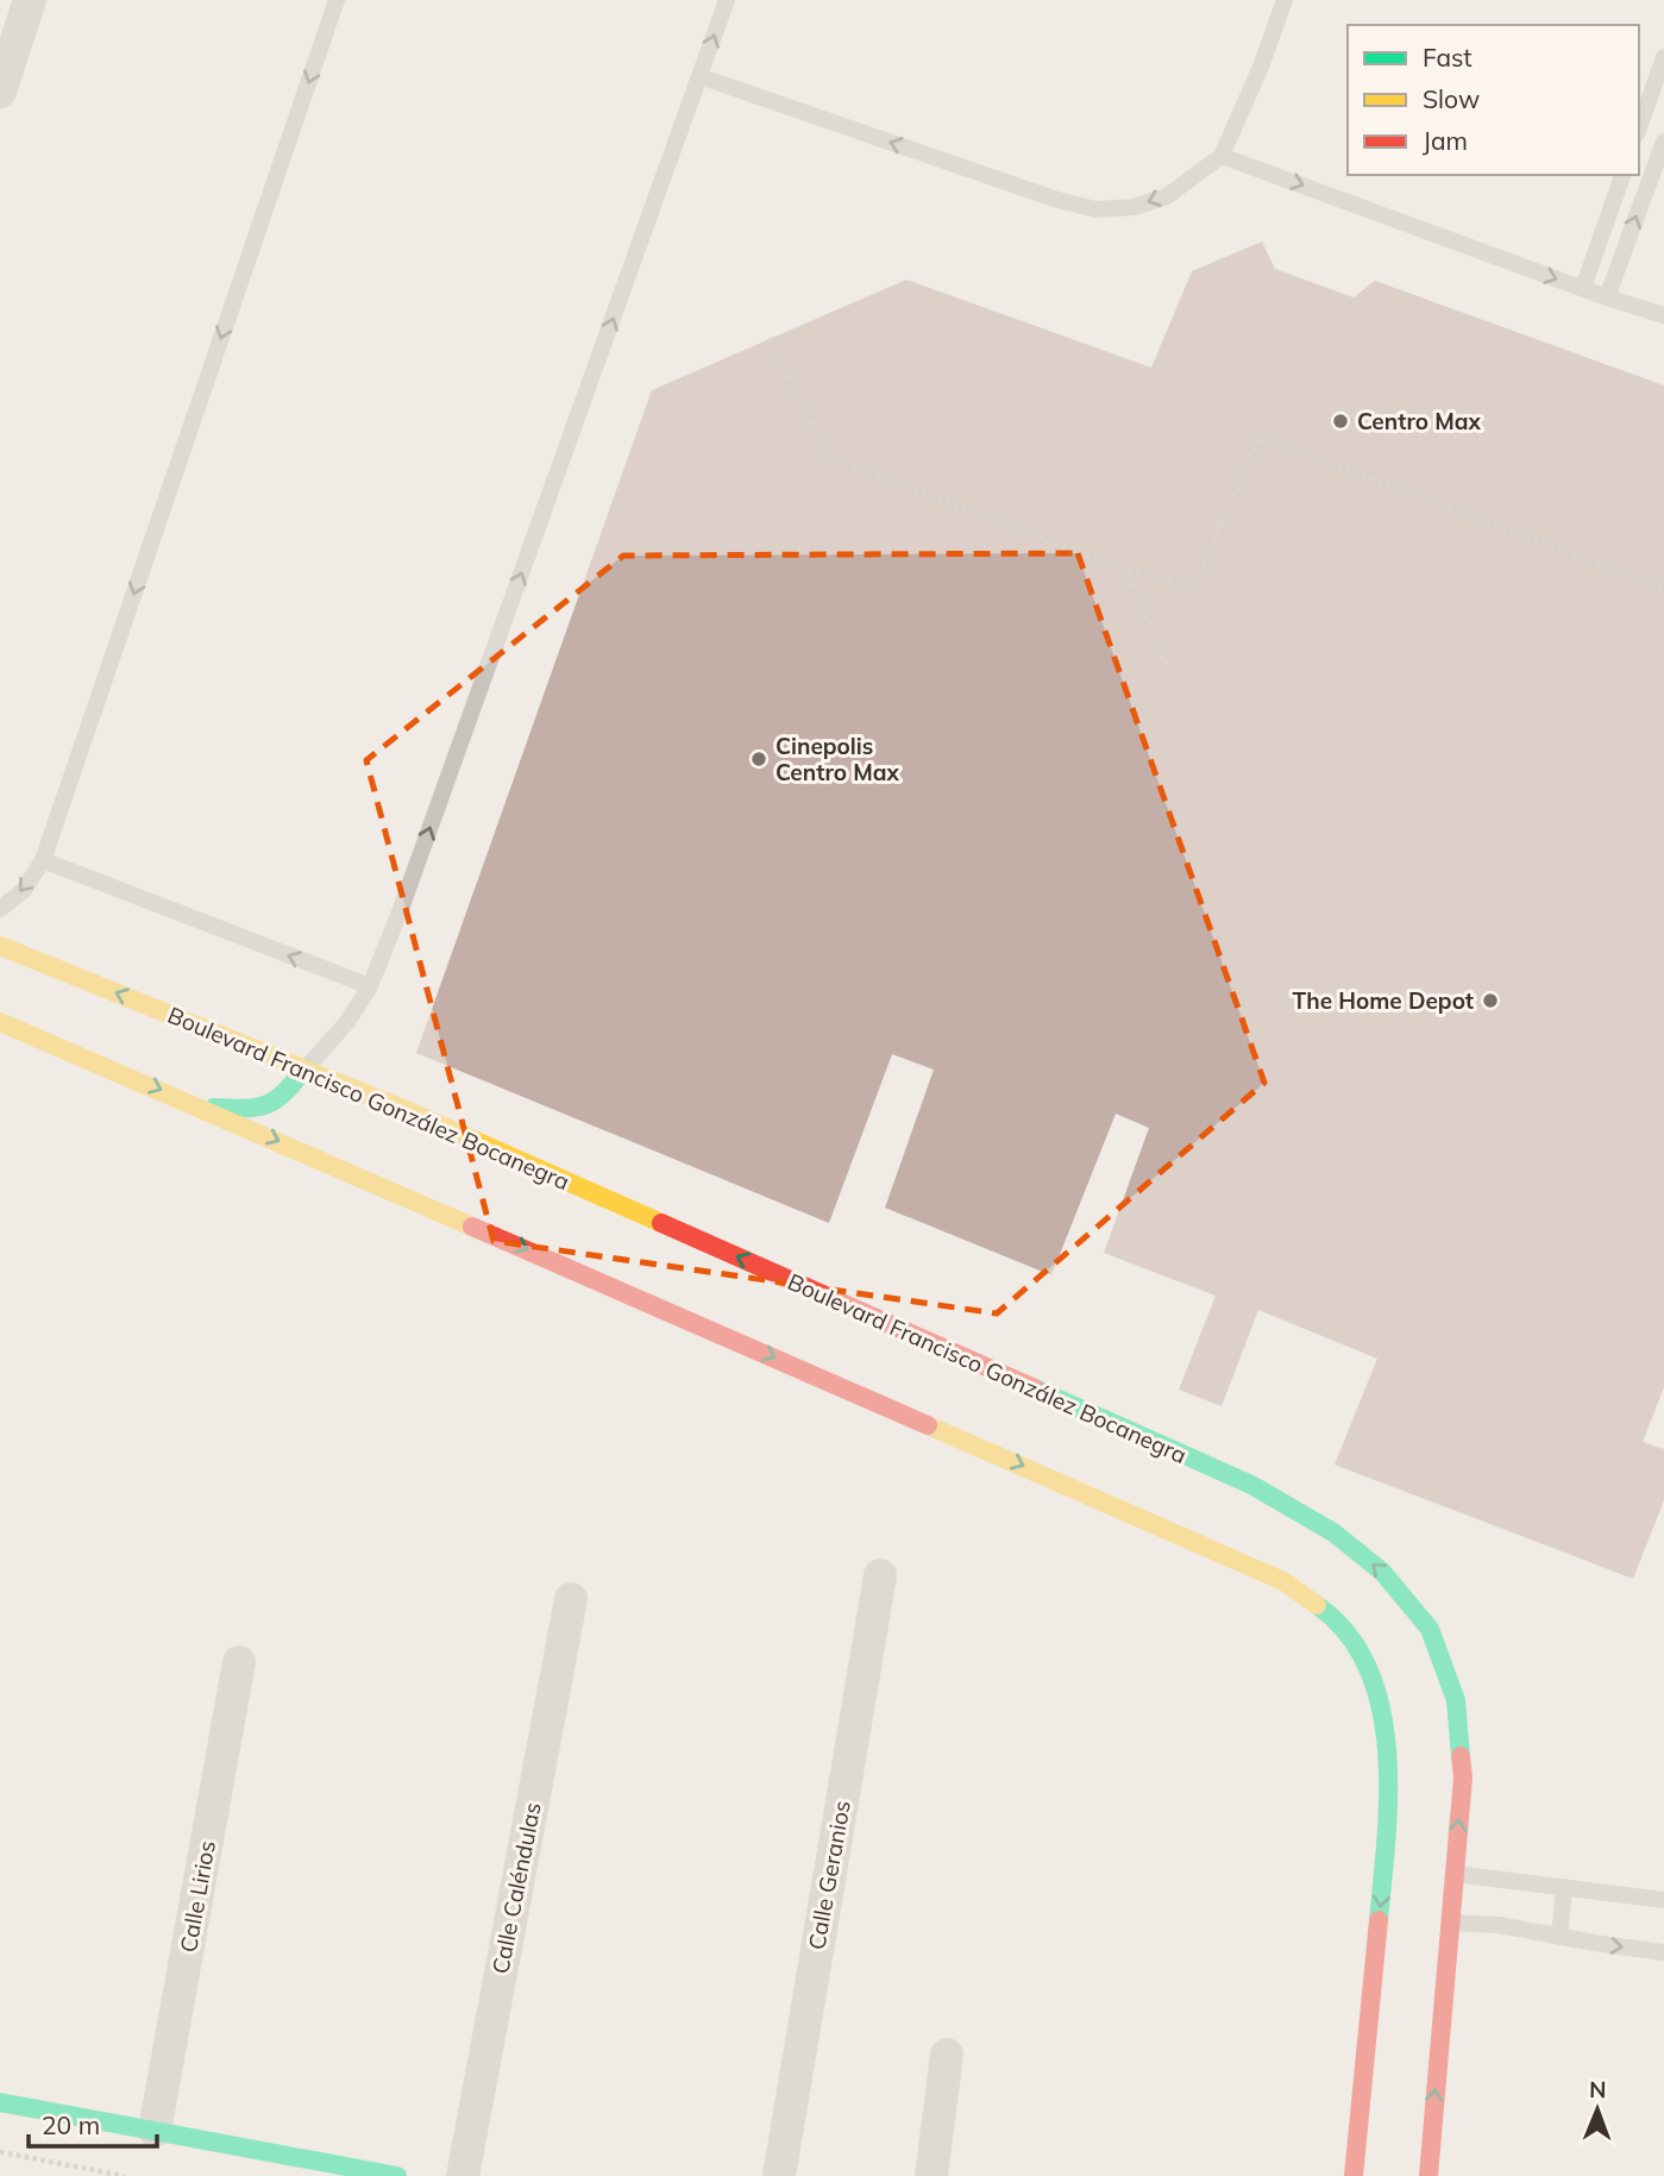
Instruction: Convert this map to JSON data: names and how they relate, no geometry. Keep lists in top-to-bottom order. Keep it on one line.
{"streets":{"main road":["Boulevard Francisco González Bocanegra"],"street":["Calle Geranios","Calle Caléndulas","Calle Lirios"]},"one_way":["Boulevard Francisco González Bocanegra"],"places":["Centro Max","Cinepolis Centro Max","The Home Depot"],"legend":["Fast","Slow","Jam"],"scale_bar":"20 m","north":"top"}
